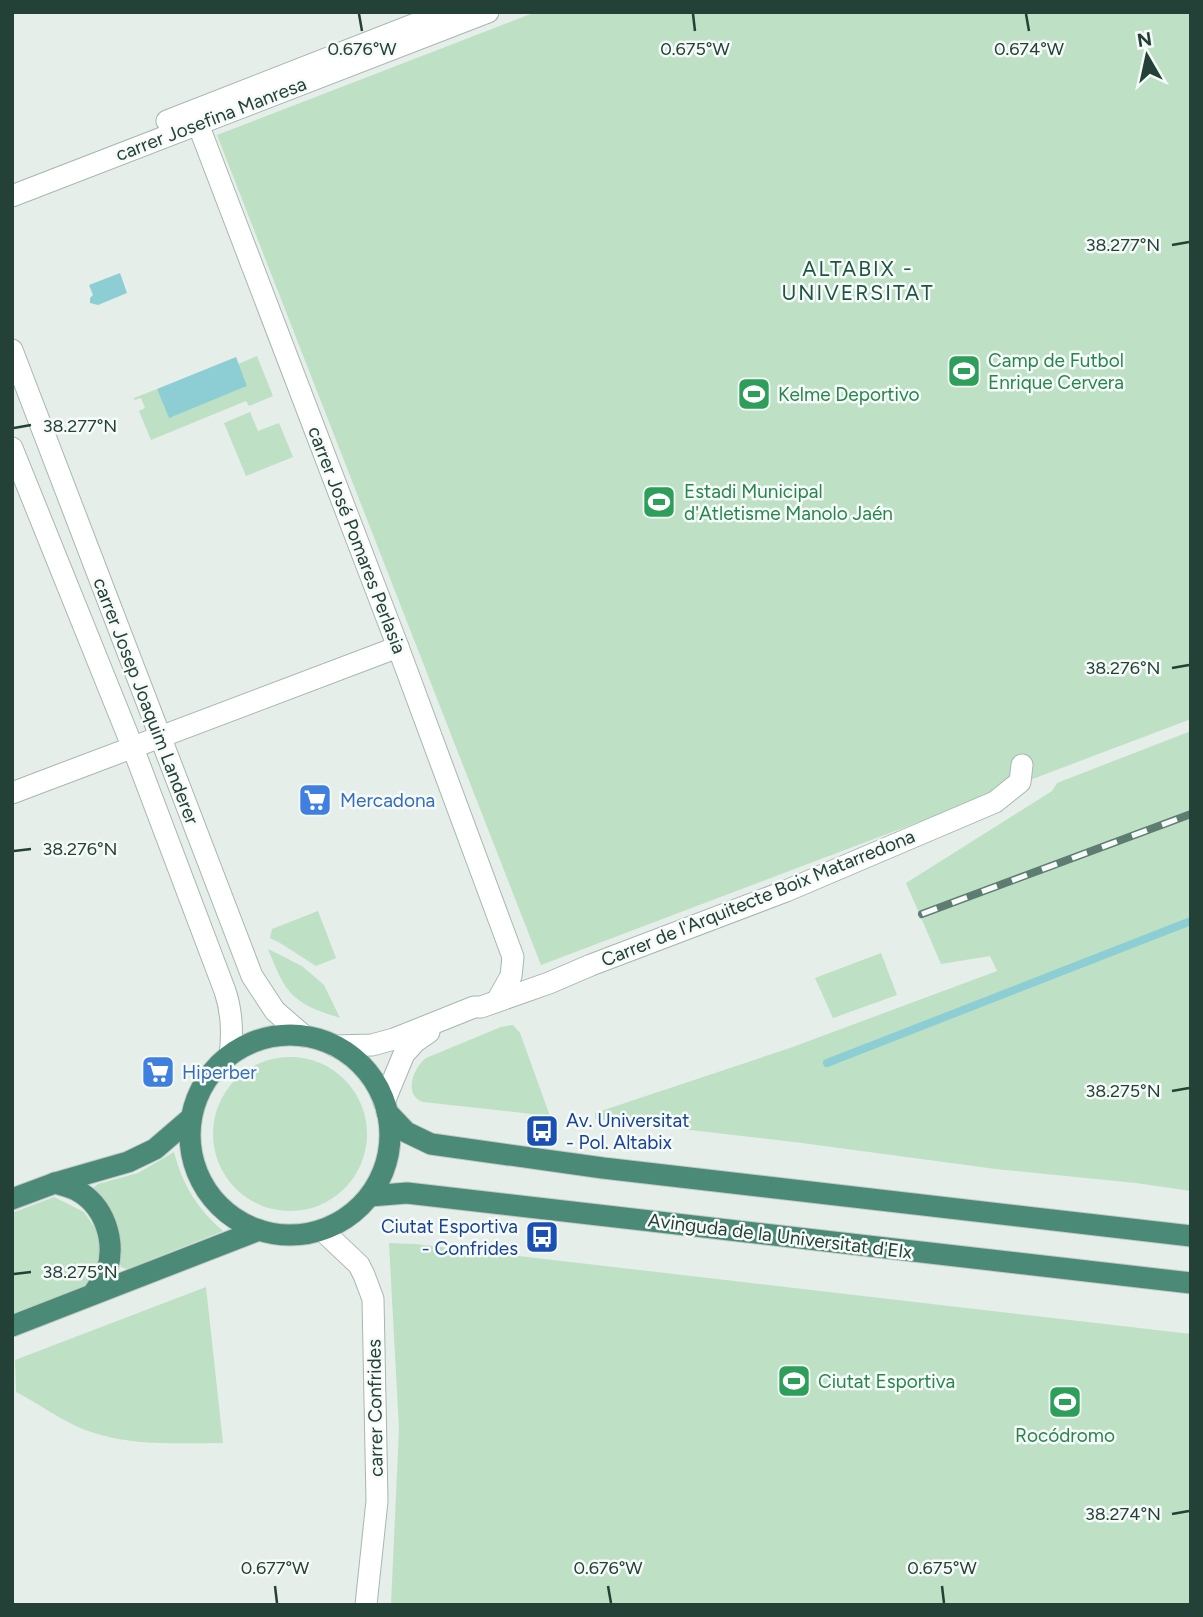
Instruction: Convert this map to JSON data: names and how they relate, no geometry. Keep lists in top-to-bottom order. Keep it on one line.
{"streets":{"highway":["Avinguda de la Universitat d'Elx"],"street":["carrer Josefina Manresa","carrer José Pomares Perlasia","carrer Josep Joaquim Landerer","Carrer de l'Arquitecte Boix Matarredona","carrer Confrides"]},"crossings":[["carrer Josefina Manresa","carrer José Pomares Perlasia"],["carrer Josep Joaquim Landerer","Carrer de l'Arquitecte Boix Matarredona"],["carrer Josep Joaquim Landerer","Avinguda de la Universitat d'Elx"],["carrer Josep Joaquim Landerer","carrer Confrides"],["Carrer de l'Arquitecte Boix Matarredona","Avinguda de la Universitat d'Elx"],["Carrer de l'Arquitecte Boix Matarredona","carrer Confrides"],["Avinguda de la Universitat d'Elx","carrer Confrides"]],"districts":["ALTABIX - UNIVERSITAT"],"places":{"sports":["Camp de Futbol Enrique Cervera","Kelme Deportivo","Estadi Municipal d'Atletisme Manolo Jaén","Ciutat Esportiva","Rocódromo"],"supermarket":["Mercadona","Hiperber"],"bus stop":["Av. Universitat - Pol. Altabix","Ciutat Esportiva - Confrides"]},"north":"top","coordinates":["0.674°W","0.676°W","0.675°W","38.277°N","38.276°N","38.275°N","38.274°N","0.677°W"]}
